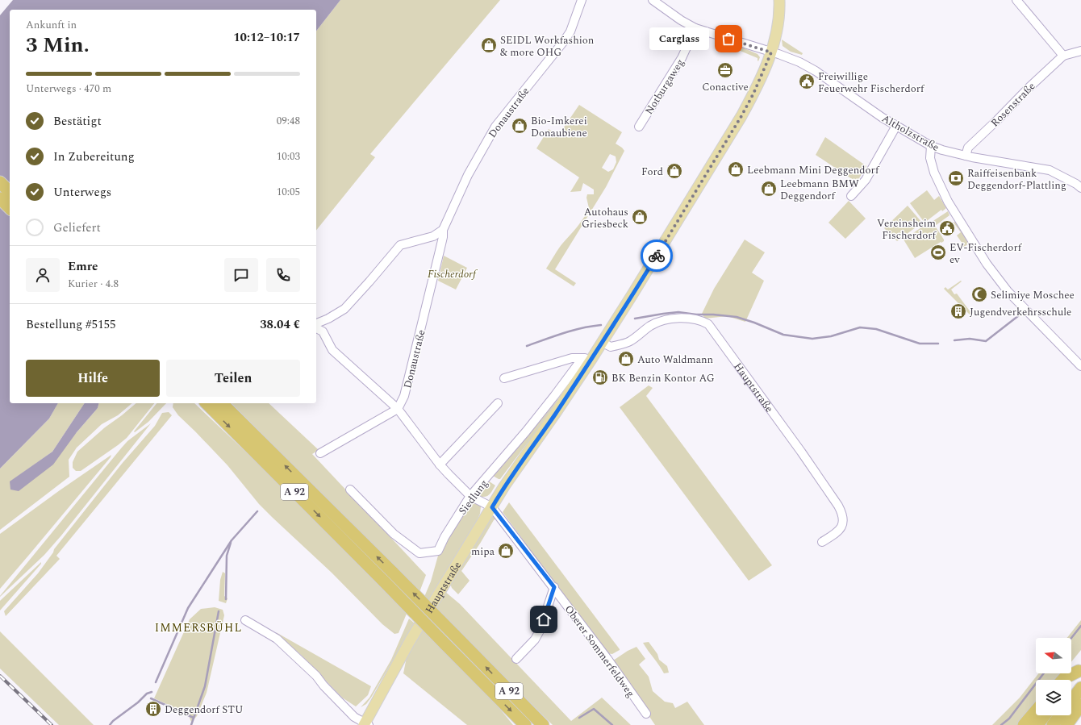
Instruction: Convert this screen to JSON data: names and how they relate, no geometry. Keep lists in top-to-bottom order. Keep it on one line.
{"streets":{"highway":["A 92"],"main road":["Hauptstraße"],"street":["Notburgaweg","Rosenstraße","Donaustraße","Altholzstraße","Siedlung","Oberer Sommerfeldweg"]},"crossings":[["Rosenstraße","Altholzstraße"],["Donaustraße","Siedlung"],["Altholzstraße","Hauptstraße"],["Hauptstraße","Siedlung"],["Hauptstraße","Oberer Sommerfeldweg"]],"districts":["IMMERSBÜHL"],"parks":["Fischerdorf"],"places":{"other":["Carglass"],"shop":["SEIDL Workfashion & more OHG","Bio-Imkerei Donaubiene","Leebmann Mini Deggendorf","Ford","Leebmann BMW Deggendorf","Autohaus Griesbeck","Auto Waldmann","mipa"],"office":["Conactive"],"public building":["Freiwillige Feuerwehr Fischerdorf","Vereinsheim Fischerdorf"],"bank":["Raiffeisenbank Deggendorf-Plattling"],"sports":["EV-Fischerdorf ev"],"mosque":["Selimiye Moschee"],"building":["Jugendverkehrsschule","Deggendorf STU"],"fuel station":["BK Benzin Kontor AG"]},"north":"left","page":{"heading":["3 Min.","Ankunft in","10:12–10:17"],"panel":["Emre","Kurier · 4.8","Bestellung #5155","38.04 €"],"bubble":"Carglass","bar":"Unterwegs · 470 m","list":[["Bestätigt","09:48"],["In Zubereitung","10:03"],["Unterwegs","10:05"],"Geliefert"],"buttons":["Hilfe","Teilen"]}}
